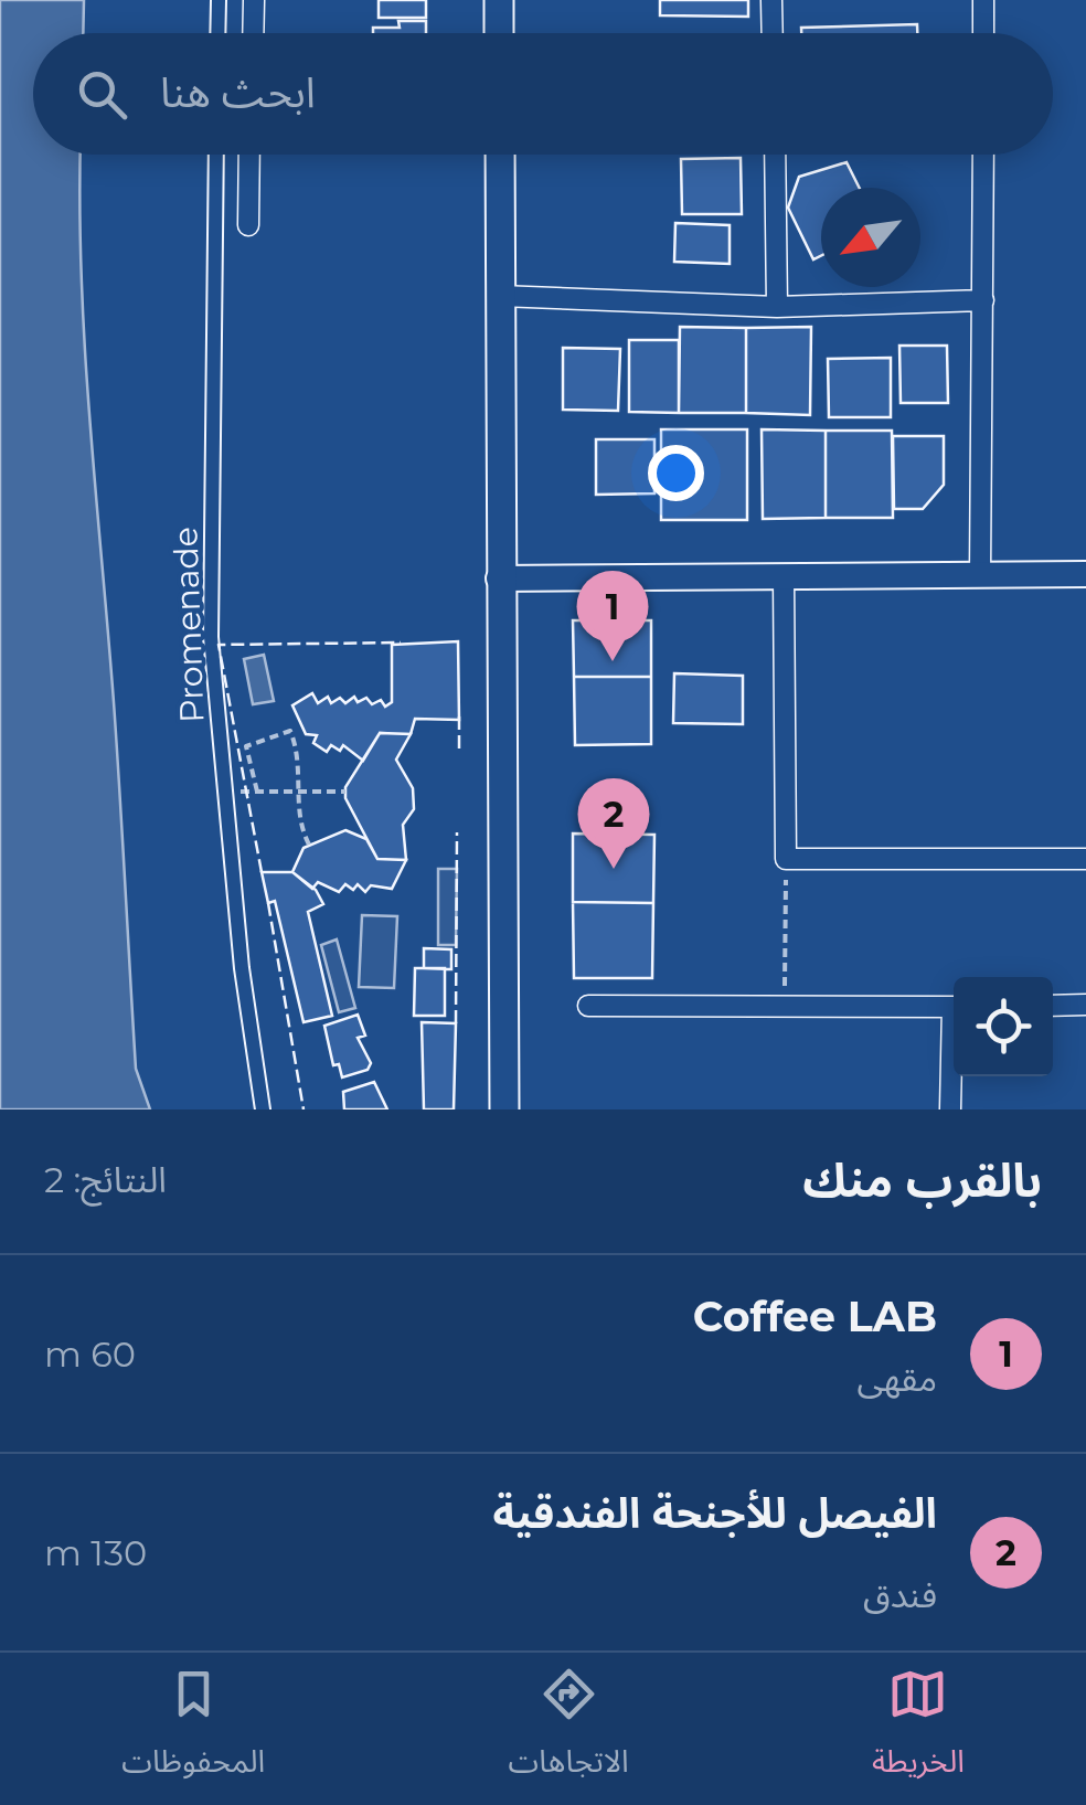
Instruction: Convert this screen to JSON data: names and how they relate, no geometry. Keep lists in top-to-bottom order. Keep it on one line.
{"streets":{"street":["Promenade"]},"north":"bottom left","page":{"search":"ابحث هنا","pins":["1","2"],"heading":["بالقرب منك","النتائج: 2"],"list":[{"mark":"1","name":"Coffee LAB","note":"مقهى","value":"60 m"},{"mark":"2","name":"الفيصل للأجنحة الفندقية","note":"فندق","value":"130 m"}],"nav":["الخريطة","الاتجاهات","المحفوظات"]}}
